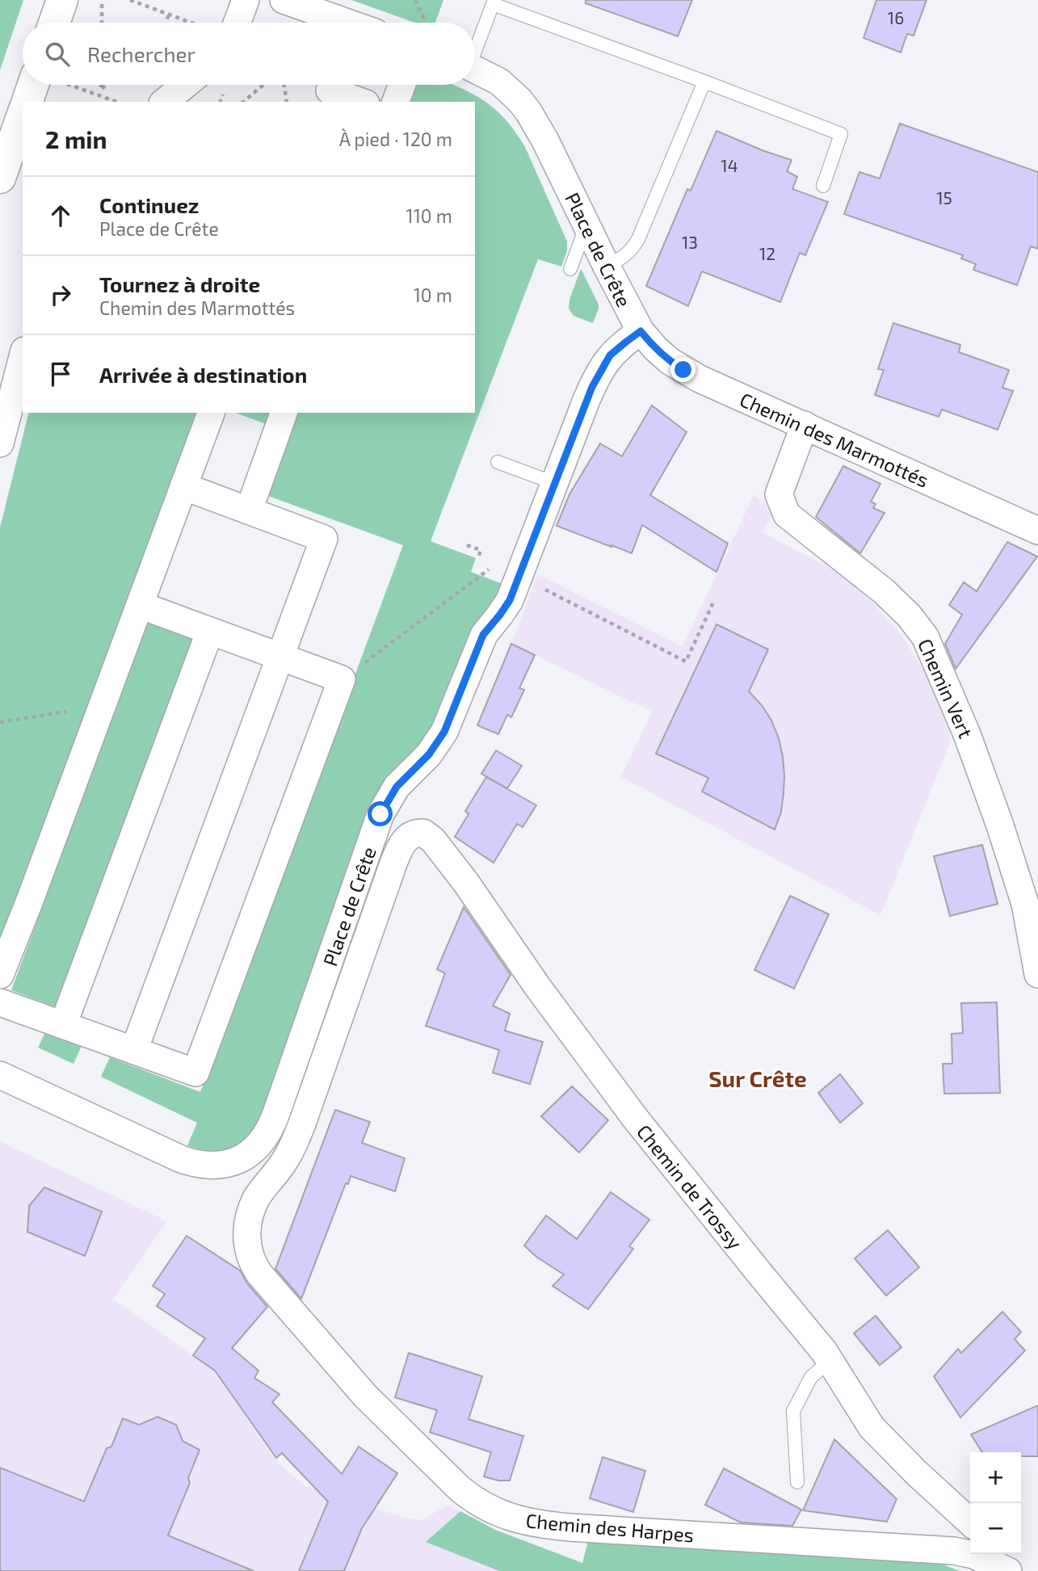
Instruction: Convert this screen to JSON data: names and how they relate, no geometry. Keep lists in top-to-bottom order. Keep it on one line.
{"streets":{"street":["Place de Crête","Chemin des Marmottés","Chemin Vert","Chemin de Trossy","Chemin des Harpes"]},"crossings":[["Place de Crête","Chemin des Marmottés"],["Place de Crête","Chemin de Trossy"],["Place de Crête","Chemin des Harpes"],["Chemin des Marmottés","Chemin Vert"]],"districts":["Sur Crête"],"house_numbers":["16","14","15","13","12"],"page":{"search":"Rechercher","heading":["2 min","À pied · 120 m"],"list":[["Continuez","Place de Crête","110 m"],["Tournez à droite","Chemin des Marmottés","10 m"],"Arrivée à destination"],"map_buttons":["+","−"]}}
